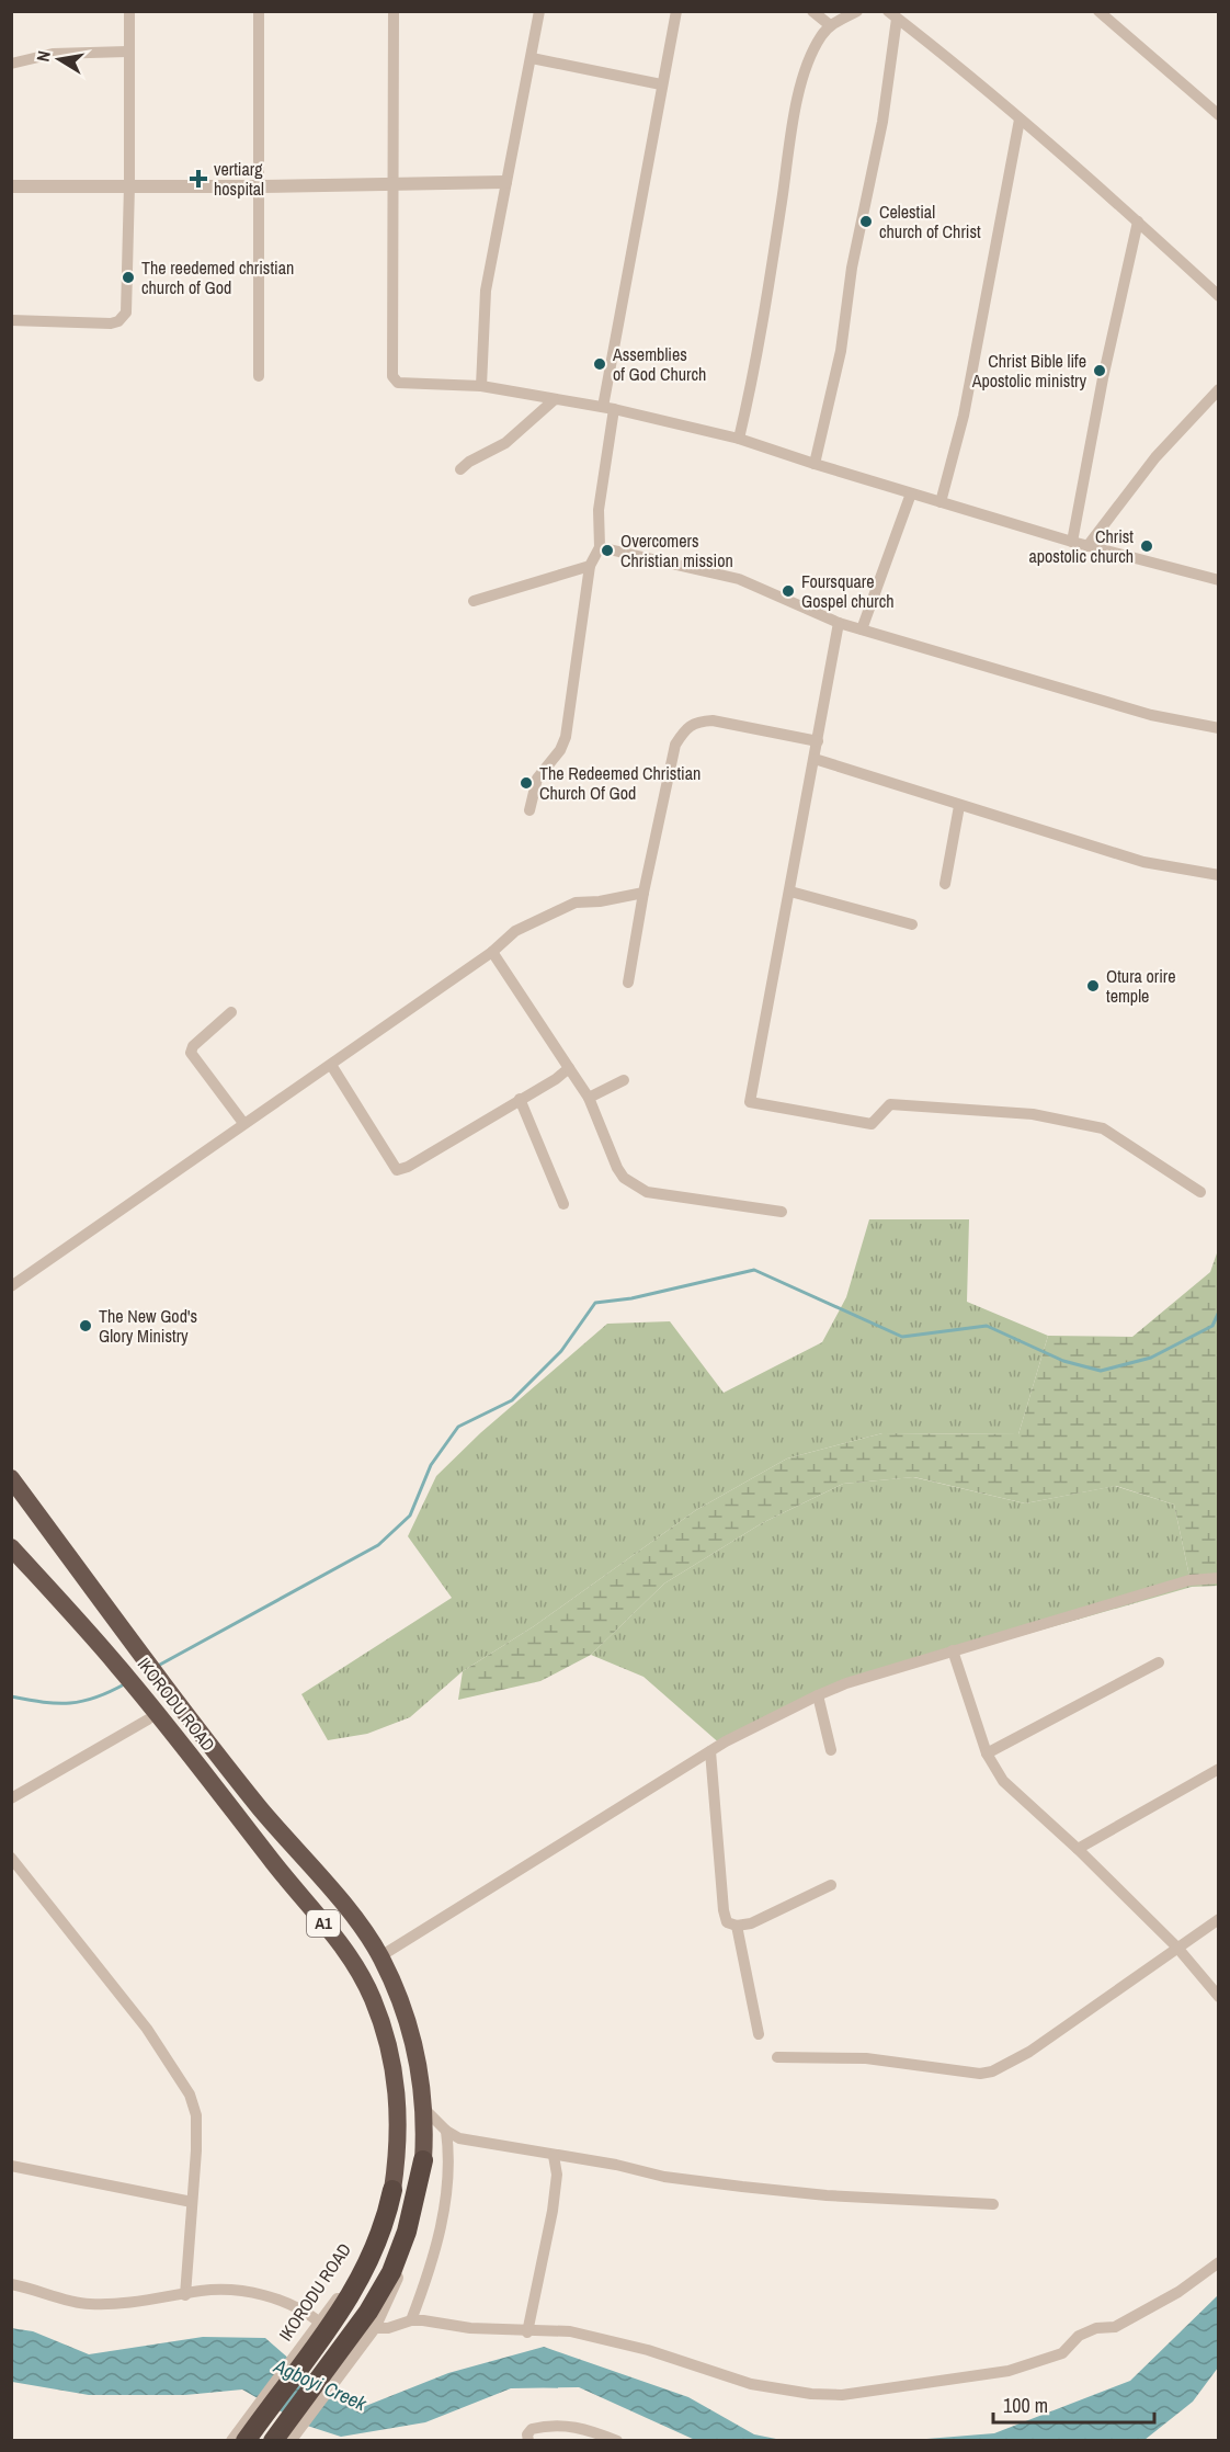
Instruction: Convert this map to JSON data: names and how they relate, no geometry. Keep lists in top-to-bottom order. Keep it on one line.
{"streets":{"highway":["IKORODU ROAD","A1"]},"water":["Agboyi Creek"],"places":{"health":["vertiarg hospital"],"other":["Celestial church of Christ","The reedemed christian church of God","Assemblies of God Church","Christ Bible life Apostolic ministry","Christ apostolic church","Overcomers Christian mission","Foursquare Gospel church","The Redeemed Christian Church Of God","Otura orire temple","The New God's Glory Ministry"]},"scale_bar":"100 m","north":"left"}
